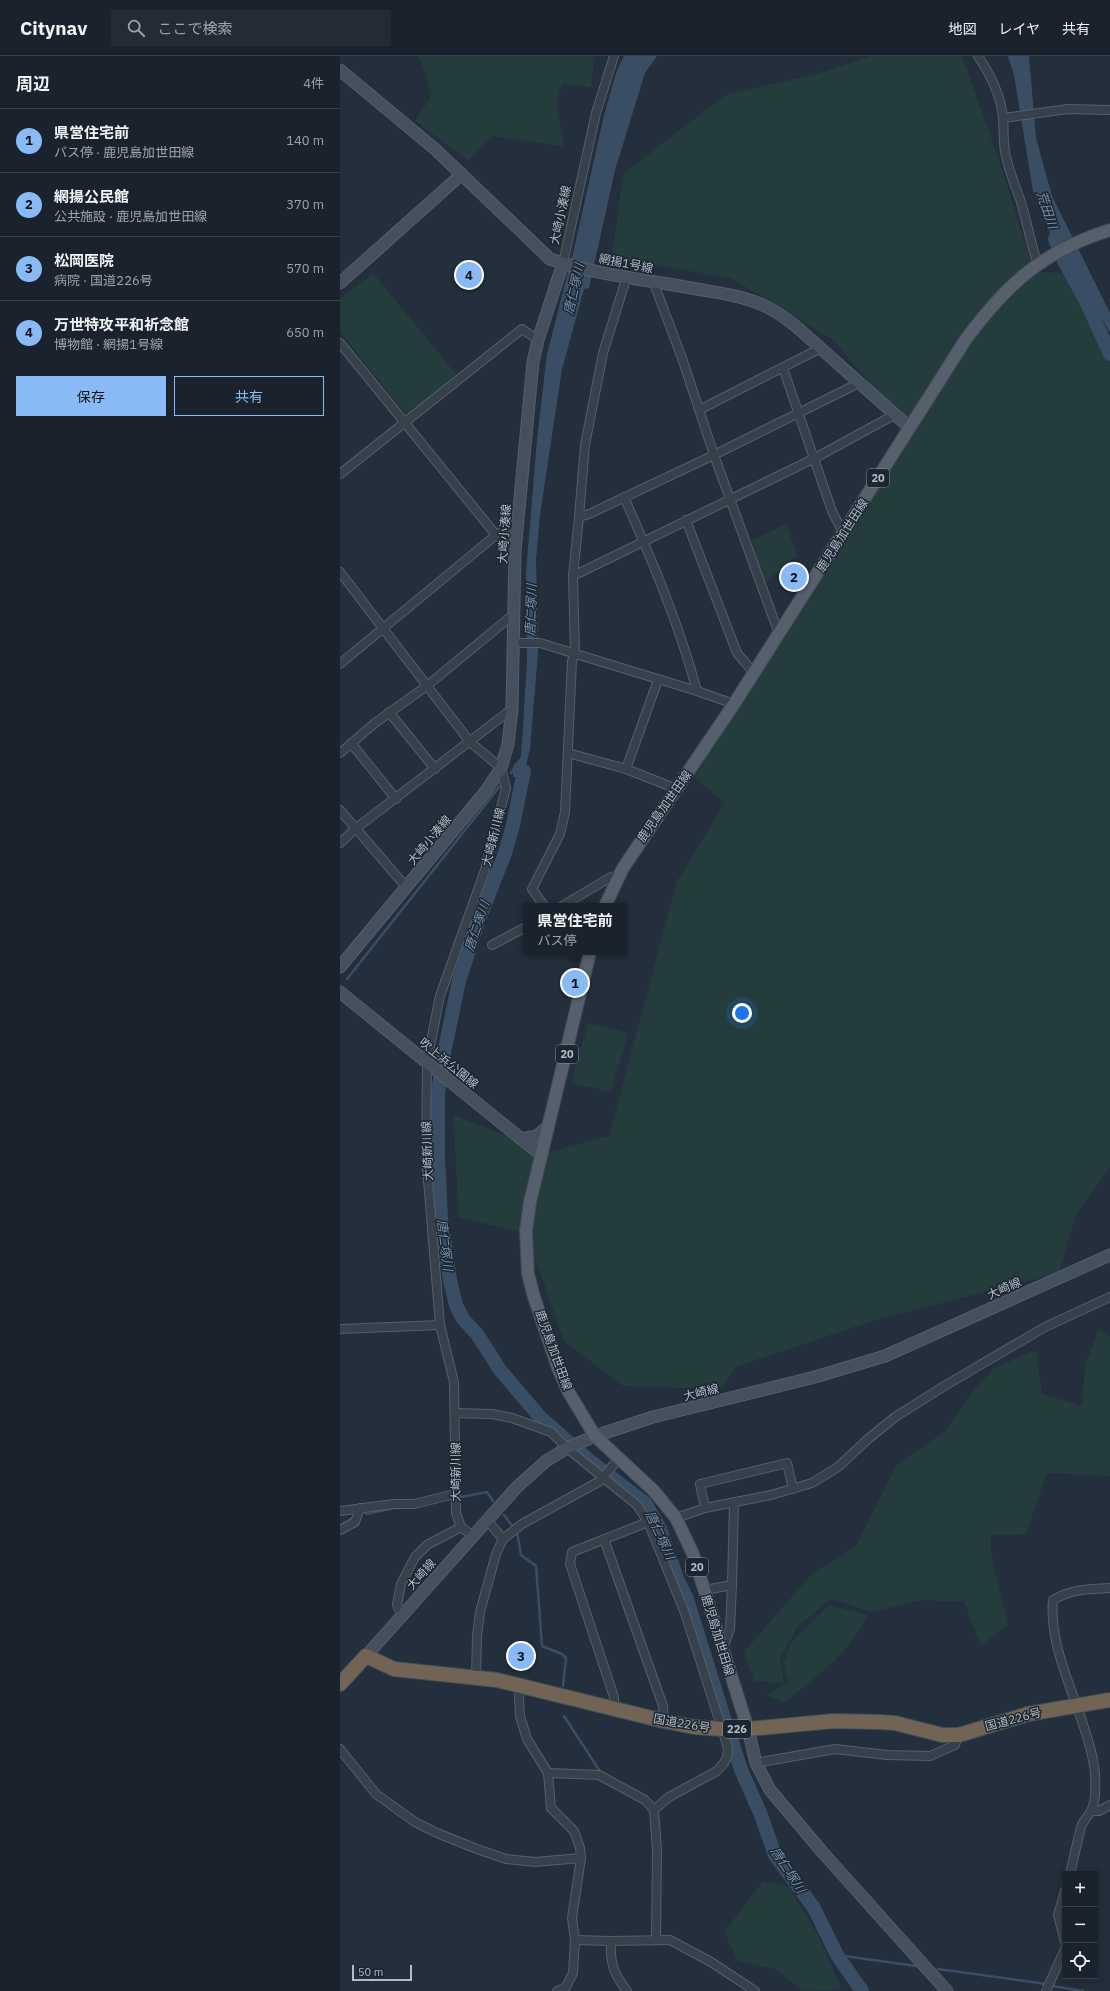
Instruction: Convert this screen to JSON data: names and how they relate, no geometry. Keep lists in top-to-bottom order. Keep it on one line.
{"streets":{"highway":["国道226号","226"],"main road":["20","鹿児島加世田線"],"street":["大崎小湊線","網揚1号線","大崎新川線","吹上浜公園線","大崎線"]},"crossings":[["大崎小湊線","網揚1号線"],["大崎小湊線","大崎新川線"],["網揚1号線","鹿児島加世田線"],["鹿児島加世田線","吹上浜公園線"],["鹿児島加世田線","大崎線"],["鹿児島加世田線","国道226号"],["大崎新川線","吹上浜公園線"],["大崎線","国道226号"]],"water":["荒田川","唐仁塚川"],"scale_bar":"50 m","page":{"header":"Citynav","search":"ここで検索","nav":["地図","レイヤ","共有"],"heading":["周辺","4件"],"list":[{"mark":"1","name":"県営住宅前","note":"バス停 · 鹿児島加世田線","value":"140 m"},{"mark":"2","name":"網揚公民館","note":"公共施設 · 鹿児島加世田線","value":"370 m"},{"mark":"3","name":"松岡医院","note":"病院 · 国道226号","value":"570 m"},{"mark":"4","name":"万世特攻平和祈念館","note":"博物館 · 網揚1号線","value":"650 m"}],"pins":["4","2","1","3"],"buttons":["保存","共有"],"popup":["県営住宅前","バス停"],"map_buttons":["+","−"],"scale":"50 m"}}
